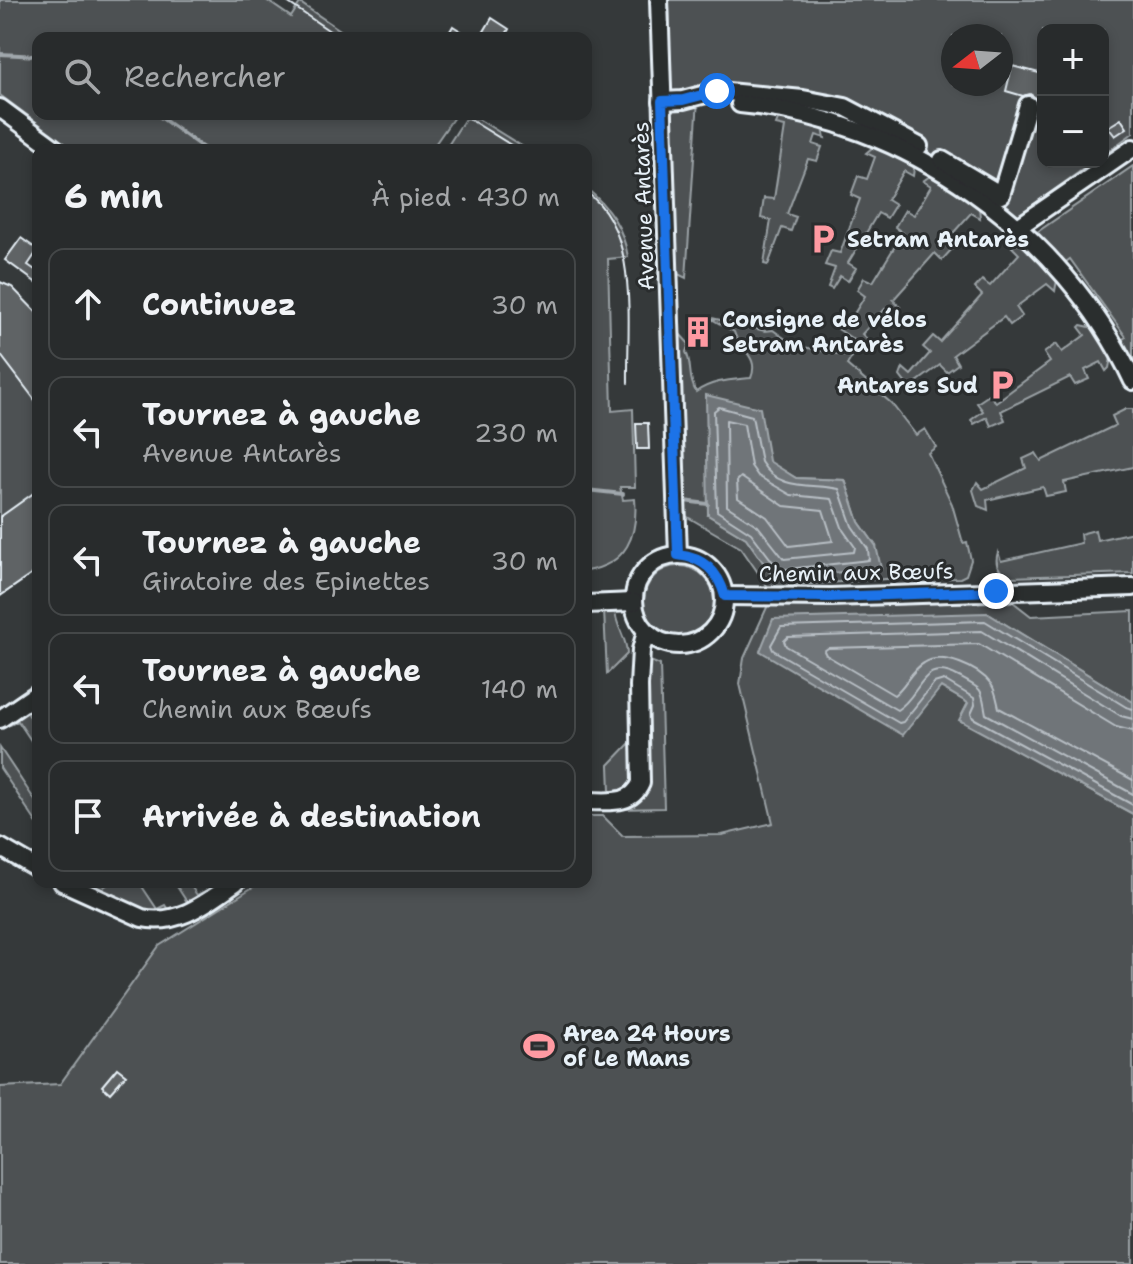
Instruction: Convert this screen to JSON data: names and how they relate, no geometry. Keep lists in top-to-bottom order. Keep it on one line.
{"streets":{"street":["Avenue Antarès","Chemin aux Bœufs"]},"crossings":[["Avenue Antarès","Chemin aux Bœufs"]],"places":{"parking":["Setram Antarès","Antares Sud"],"building":["Consigne de vélos Setram Antarès"],"sports":["Area 24 Hours of Le Mans"]},"north":"left","page":{"map_buttons":["+","−"],"search":"Rechercher","heading":["6 min","À pied · 430 m"],"list":[["Continuez","30 m"],["Tournez à gauche","Avenue Antarès","230 m"],["Tournez à gauche","Giratoire des Epinettes","30 m"],["Tournez à gauche","Chemin aux Bœufs","140 m"],"Arrivée à destination"]}}
